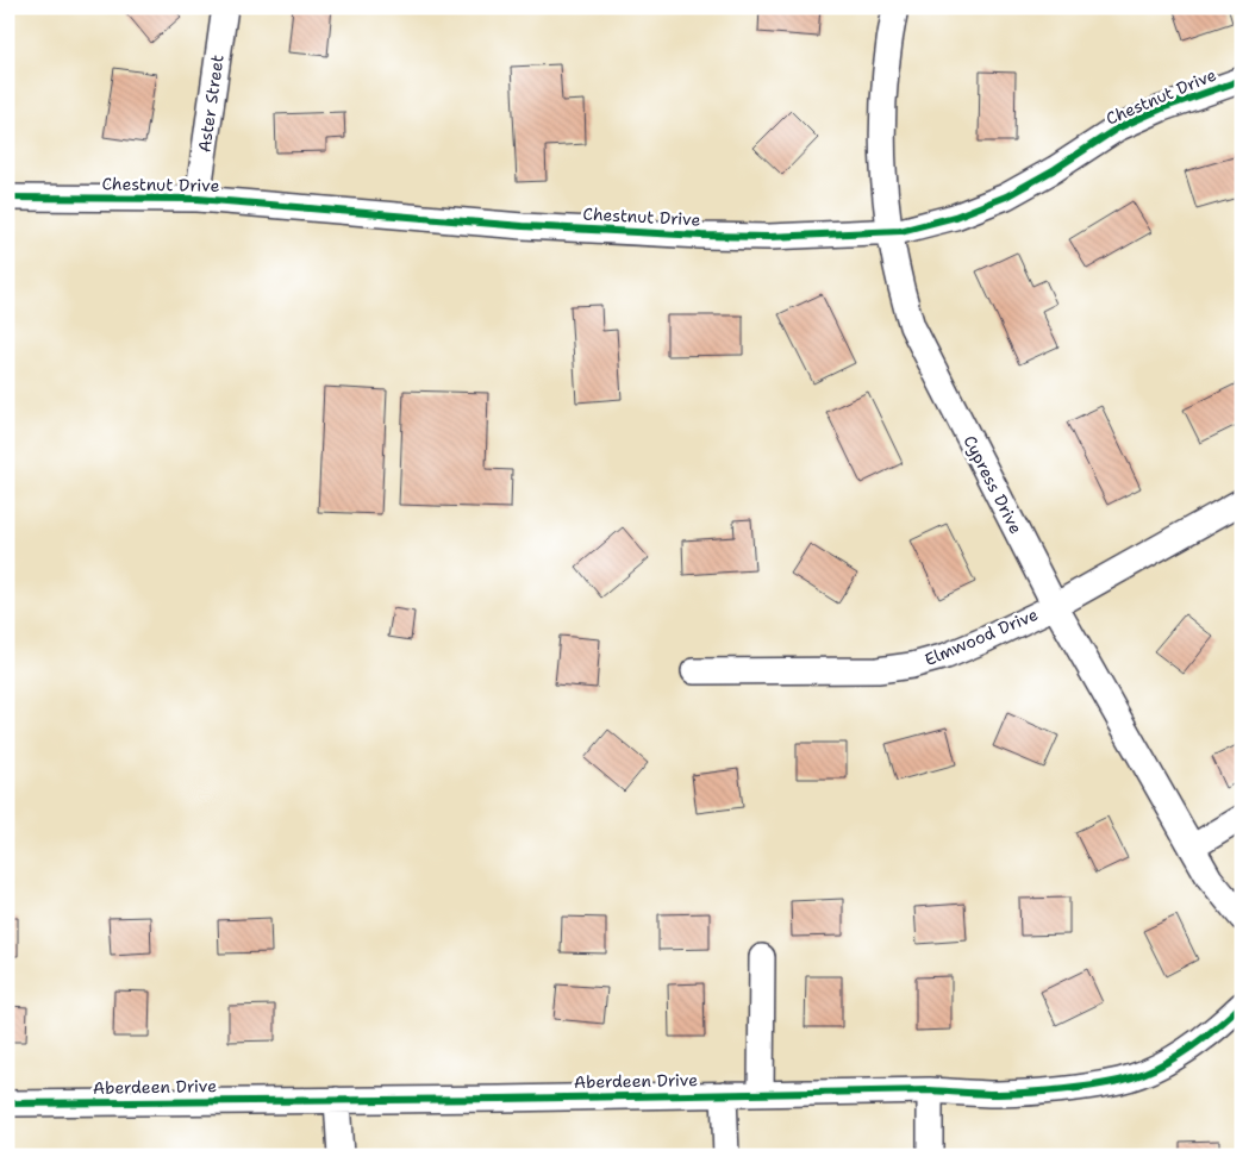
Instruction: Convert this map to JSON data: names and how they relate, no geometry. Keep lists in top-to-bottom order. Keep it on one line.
{"streets":{"street":["Chestnut Drive","Aster Street","Cypress Drive","Elmwood Drive","Aberdeen Drive"]},"crossings":[["Chestnut Drive","Aster Street"],["Chestnut Drive","Cypress Drive"],["Cypress Drive","Elmwood Drive"]]}
